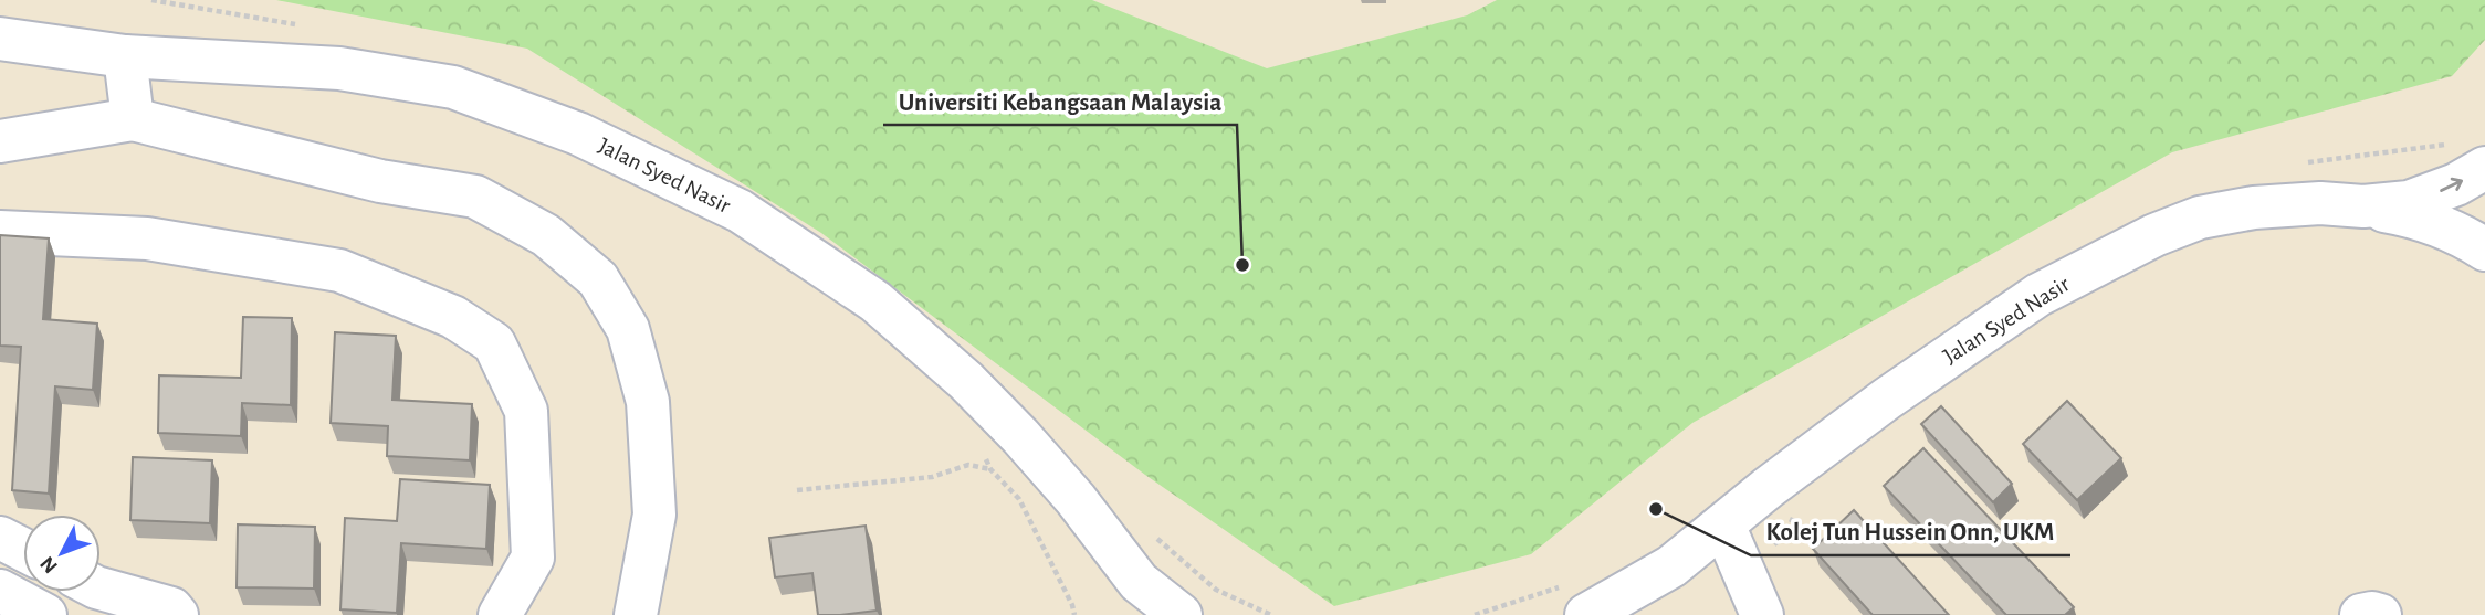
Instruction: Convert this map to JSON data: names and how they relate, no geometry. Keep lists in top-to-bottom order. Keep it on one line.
{"streets":{"street":["Jalan Syed Nasir"]},"places":["Universiti Kebangsaan Malaysia","Kolej Tun Hussein Onn, UKM"],"north":"bottom left"}
